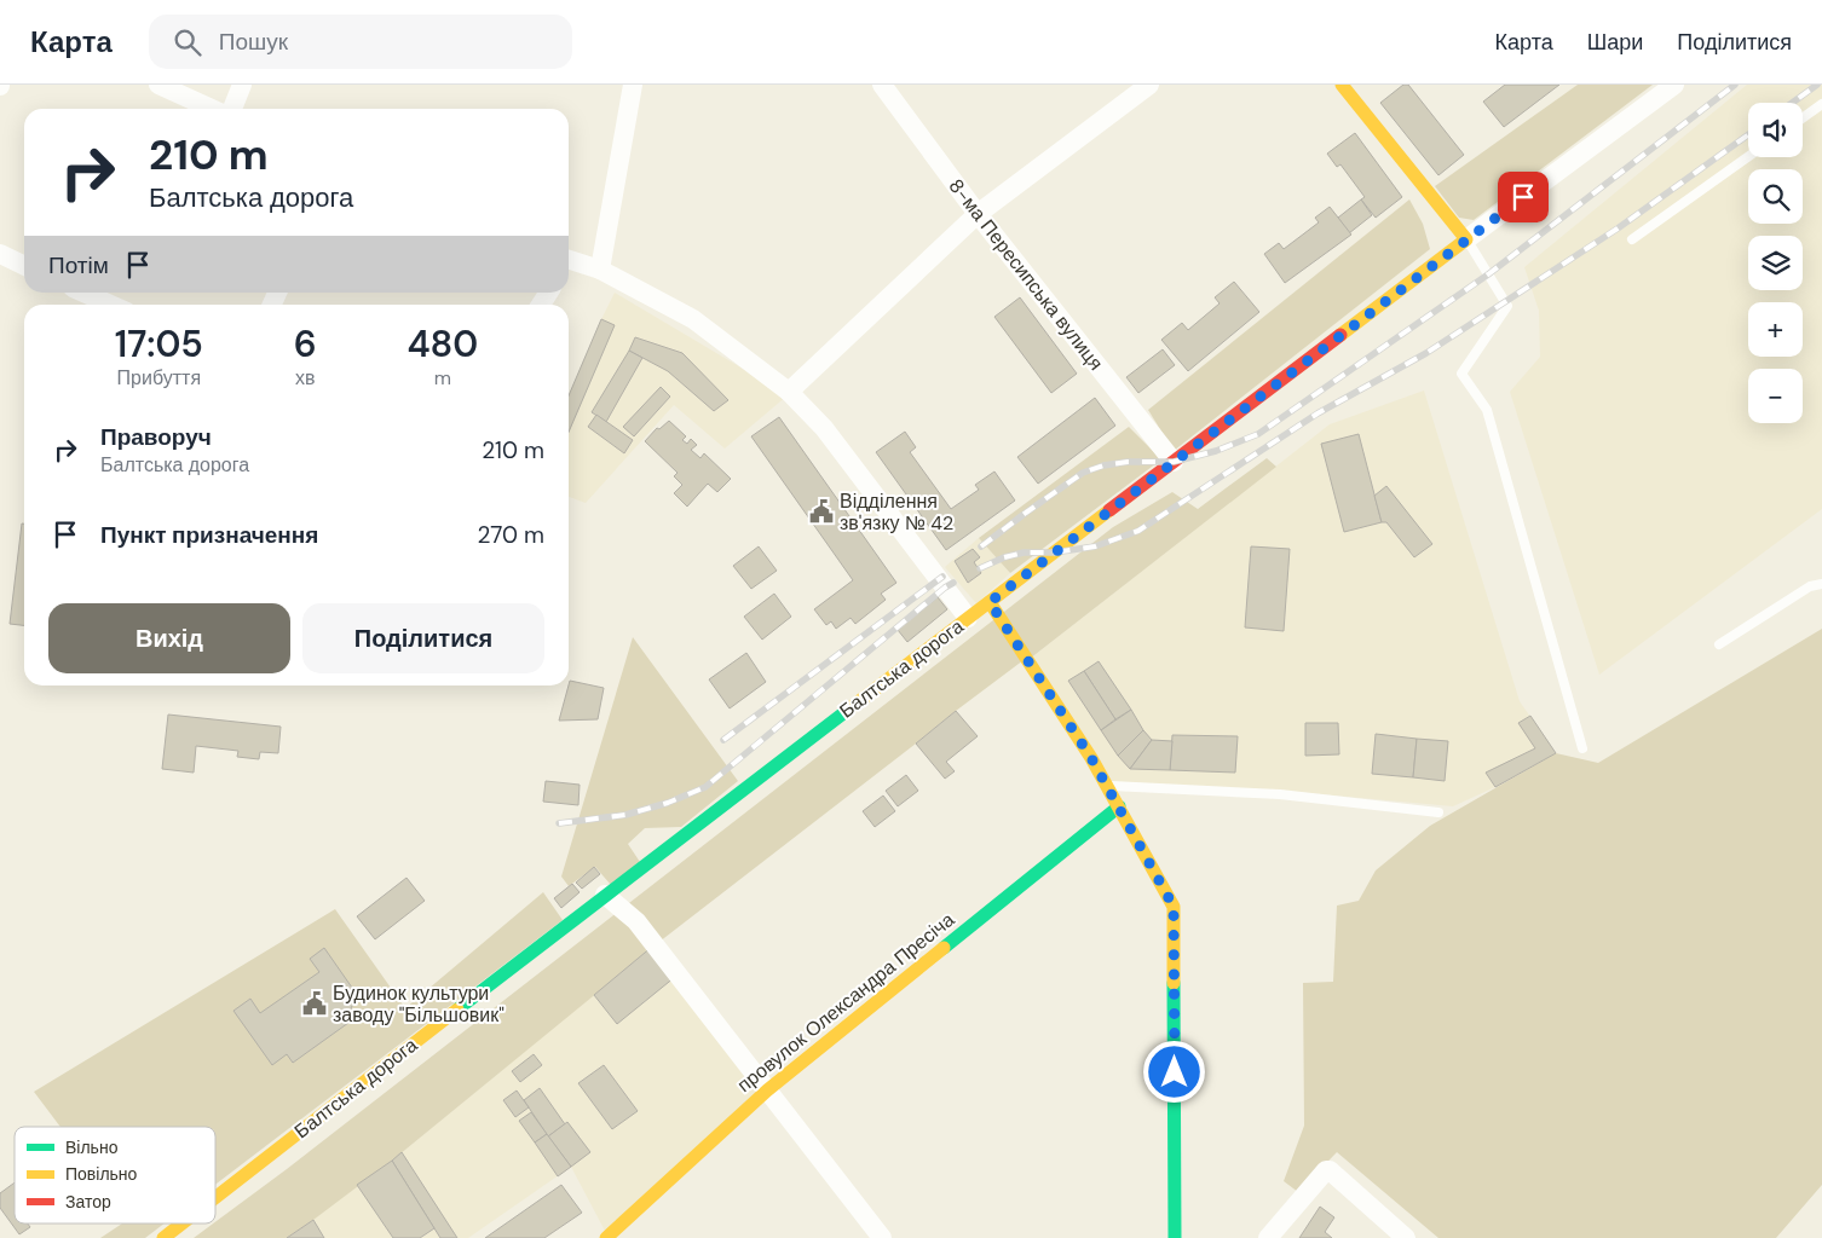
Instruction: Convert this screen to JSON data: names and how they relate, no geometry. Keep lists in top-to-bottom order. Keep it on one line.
{"streets":{"main road":["Балтська дорога","провулок Олександра Пресіча"],"street":["8-ма Пересипська вулиця"]},"crossings":[["8-ма Пересипська вулиця","Балтська дорога"]],"places":{"public building":["Відділення зв'язку № 42","Будинок культури заводу \"Більшовик\""]},"legend":["Вільно","Повільно","Затор"],"page":{"header":"Карта","search":"Пошук","nav":["Карта","Шари","Поділитися"],"map_buttons":["+","−"],"turn":["210 m","Балтська дорога"],"then":"Потім","eta":["17:05","Прибуття","6","хв","480","m"],"list":[{"name":"Праворуч","note":"Балтська дорога","value":"210 m"},{"name":"Пункт призначення","value":"270 m"}],"buttons":["Вихід","Поділитися"]}}
